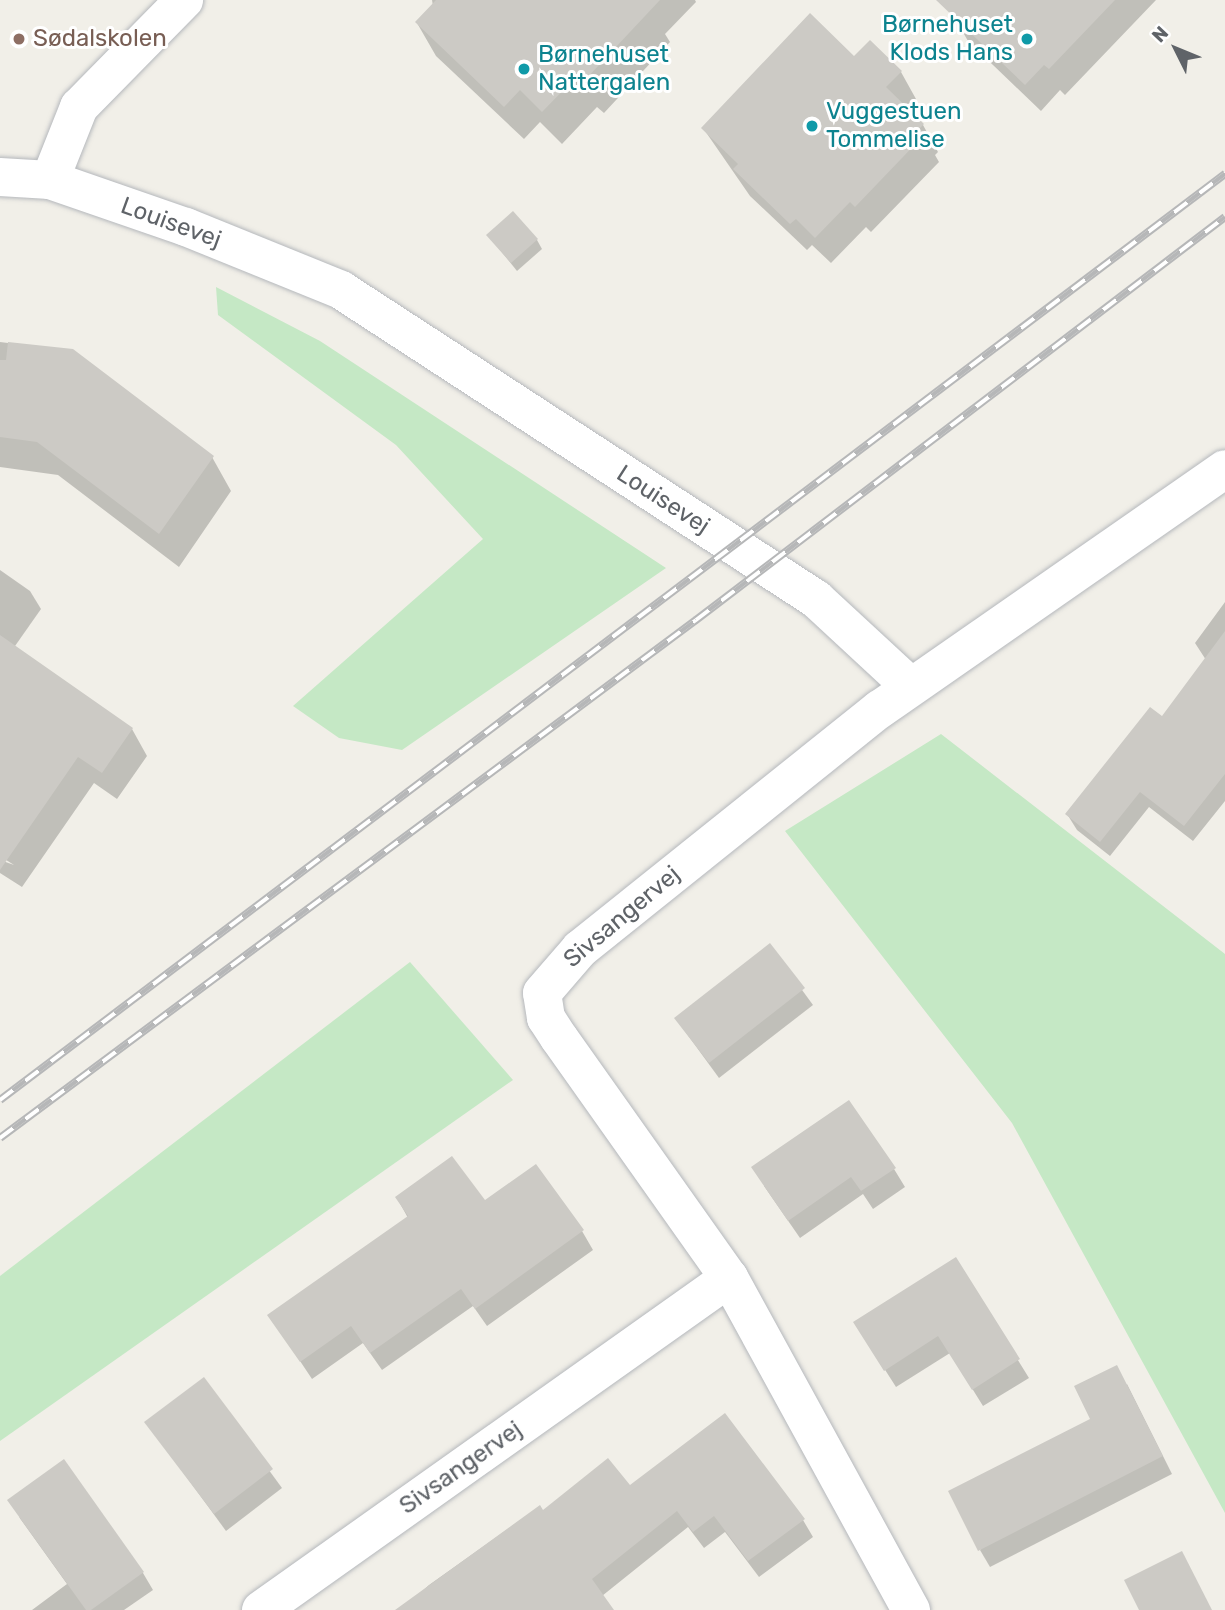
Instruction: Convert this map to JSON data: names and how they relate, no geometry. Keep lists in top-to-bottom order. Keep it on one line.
{"streets":{"street":["Louisevej","Sivsangervej"]},"crossings":[["Louisevej","Sivsangervej"]],"places":["Sødalskolen","Børnehuset Klods Hans","Børnehuset Nattergalen","Vuggestuen Tommelise"],"north":"top left"}
